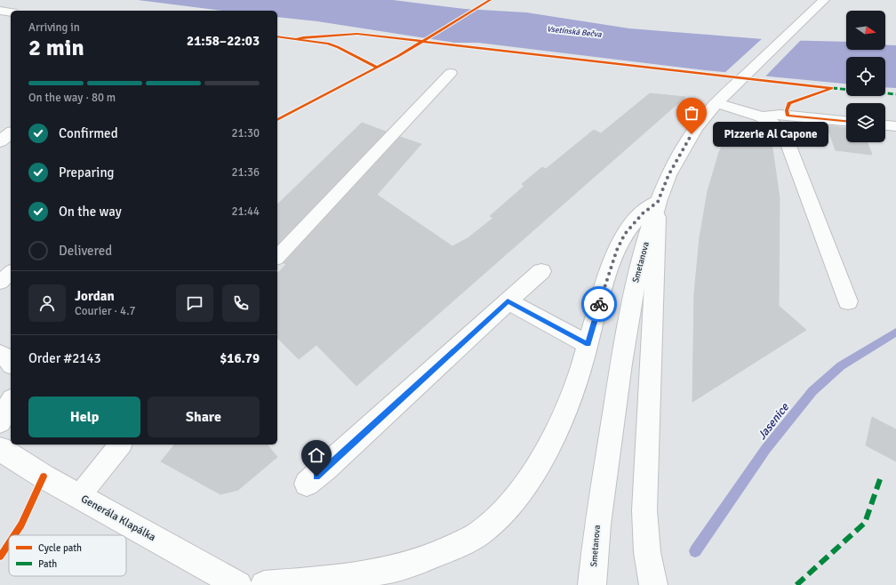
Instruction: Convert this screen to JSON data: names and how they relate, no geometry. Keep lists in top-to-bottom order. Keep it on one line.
{"streets":{"street":["Smetanova","Generála Klapálka"]},"water":["Vsetínská Bečva","Jasenice"],"places":["Pizzerie Al Capone"],"legend":["Cycle path","Path"],"north":"right","page":{"heading":["2 min","Arriving in","21:58–22:03"],"panel":["Jordan","Courier · 4.7","Order #2143","$16.79"],"bar":"On the way · 80 m","list":[["Confirmed","21:30"],["Preparing","21:36"],["On the way","21:44"],"Delivered"],"bubble":"Pizzerie Al Capone","buttons":["Help","Share"]}}
